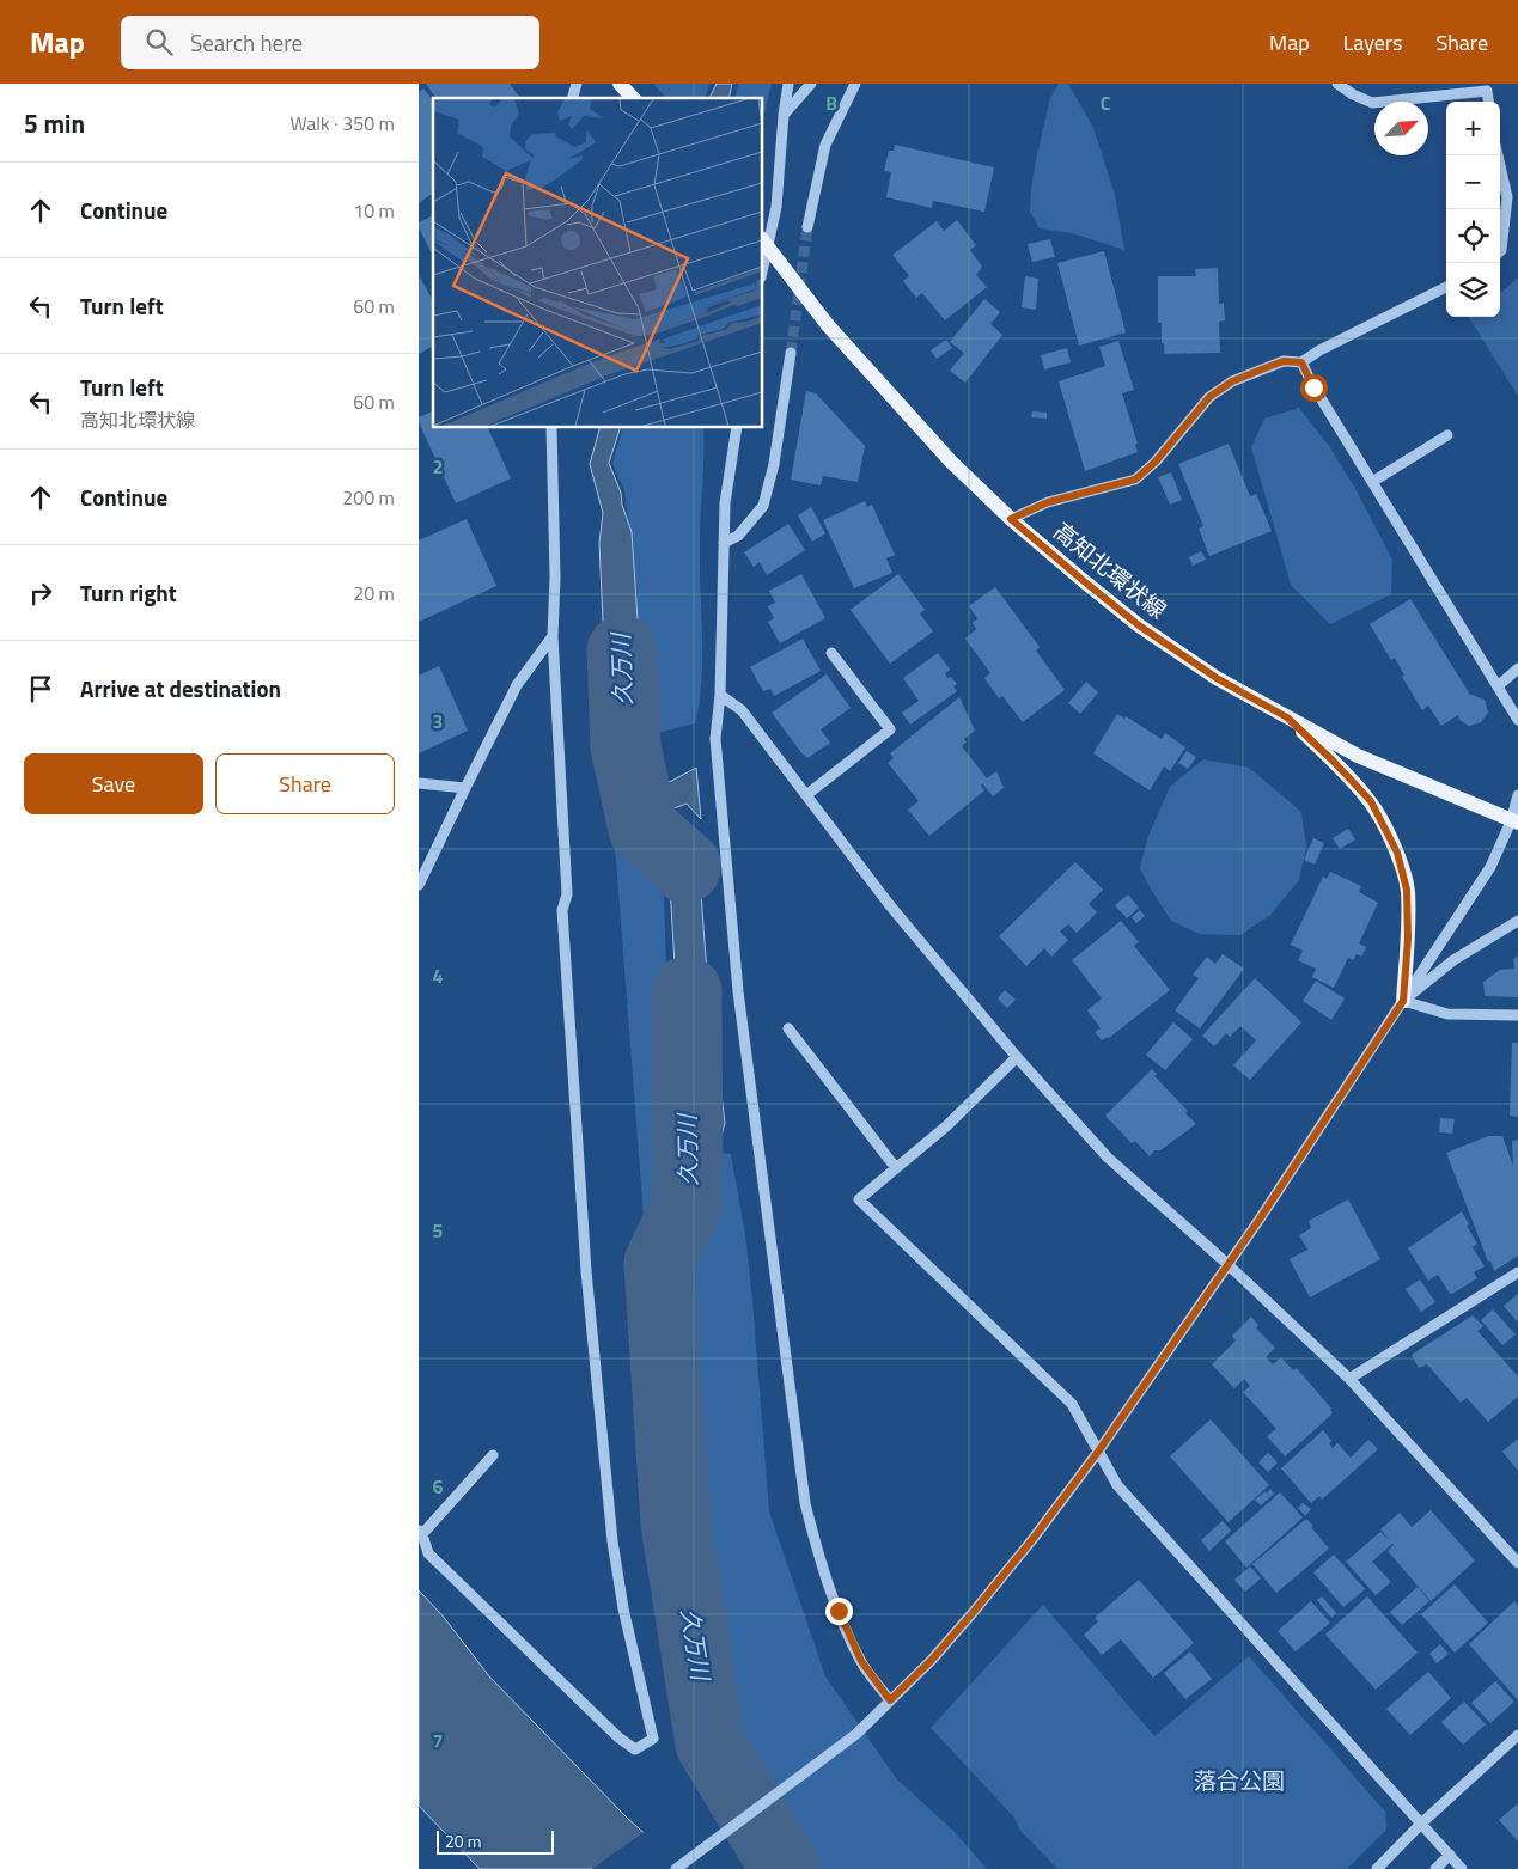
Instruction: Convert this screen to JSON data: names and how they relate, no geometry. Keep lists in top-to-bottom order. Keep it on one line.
{"streets":{"main road":["高知北環状線"]},"water":["久万川"],"parks":["落合公園"],"scale_bar":"20 m","north":"top right","page":{"header":"Map","search":"Search here","nav":["Map","Layers","Share"],"heading":["5 min","Walk · 350 m"],"map_buttons":["+","−"],"list":[["Continue","10 m"],["Turn left","60 m"],["Turn left","高知北環状線","60 m"],["Continue","200 m"],["Turn right","20 m"],"Arrive at destination"],"buttons":["Save","Share"],"scale":"20 m"},"grid":{"columns":["B","C"],"rows":["2","3","4","5","6","7"]}}
